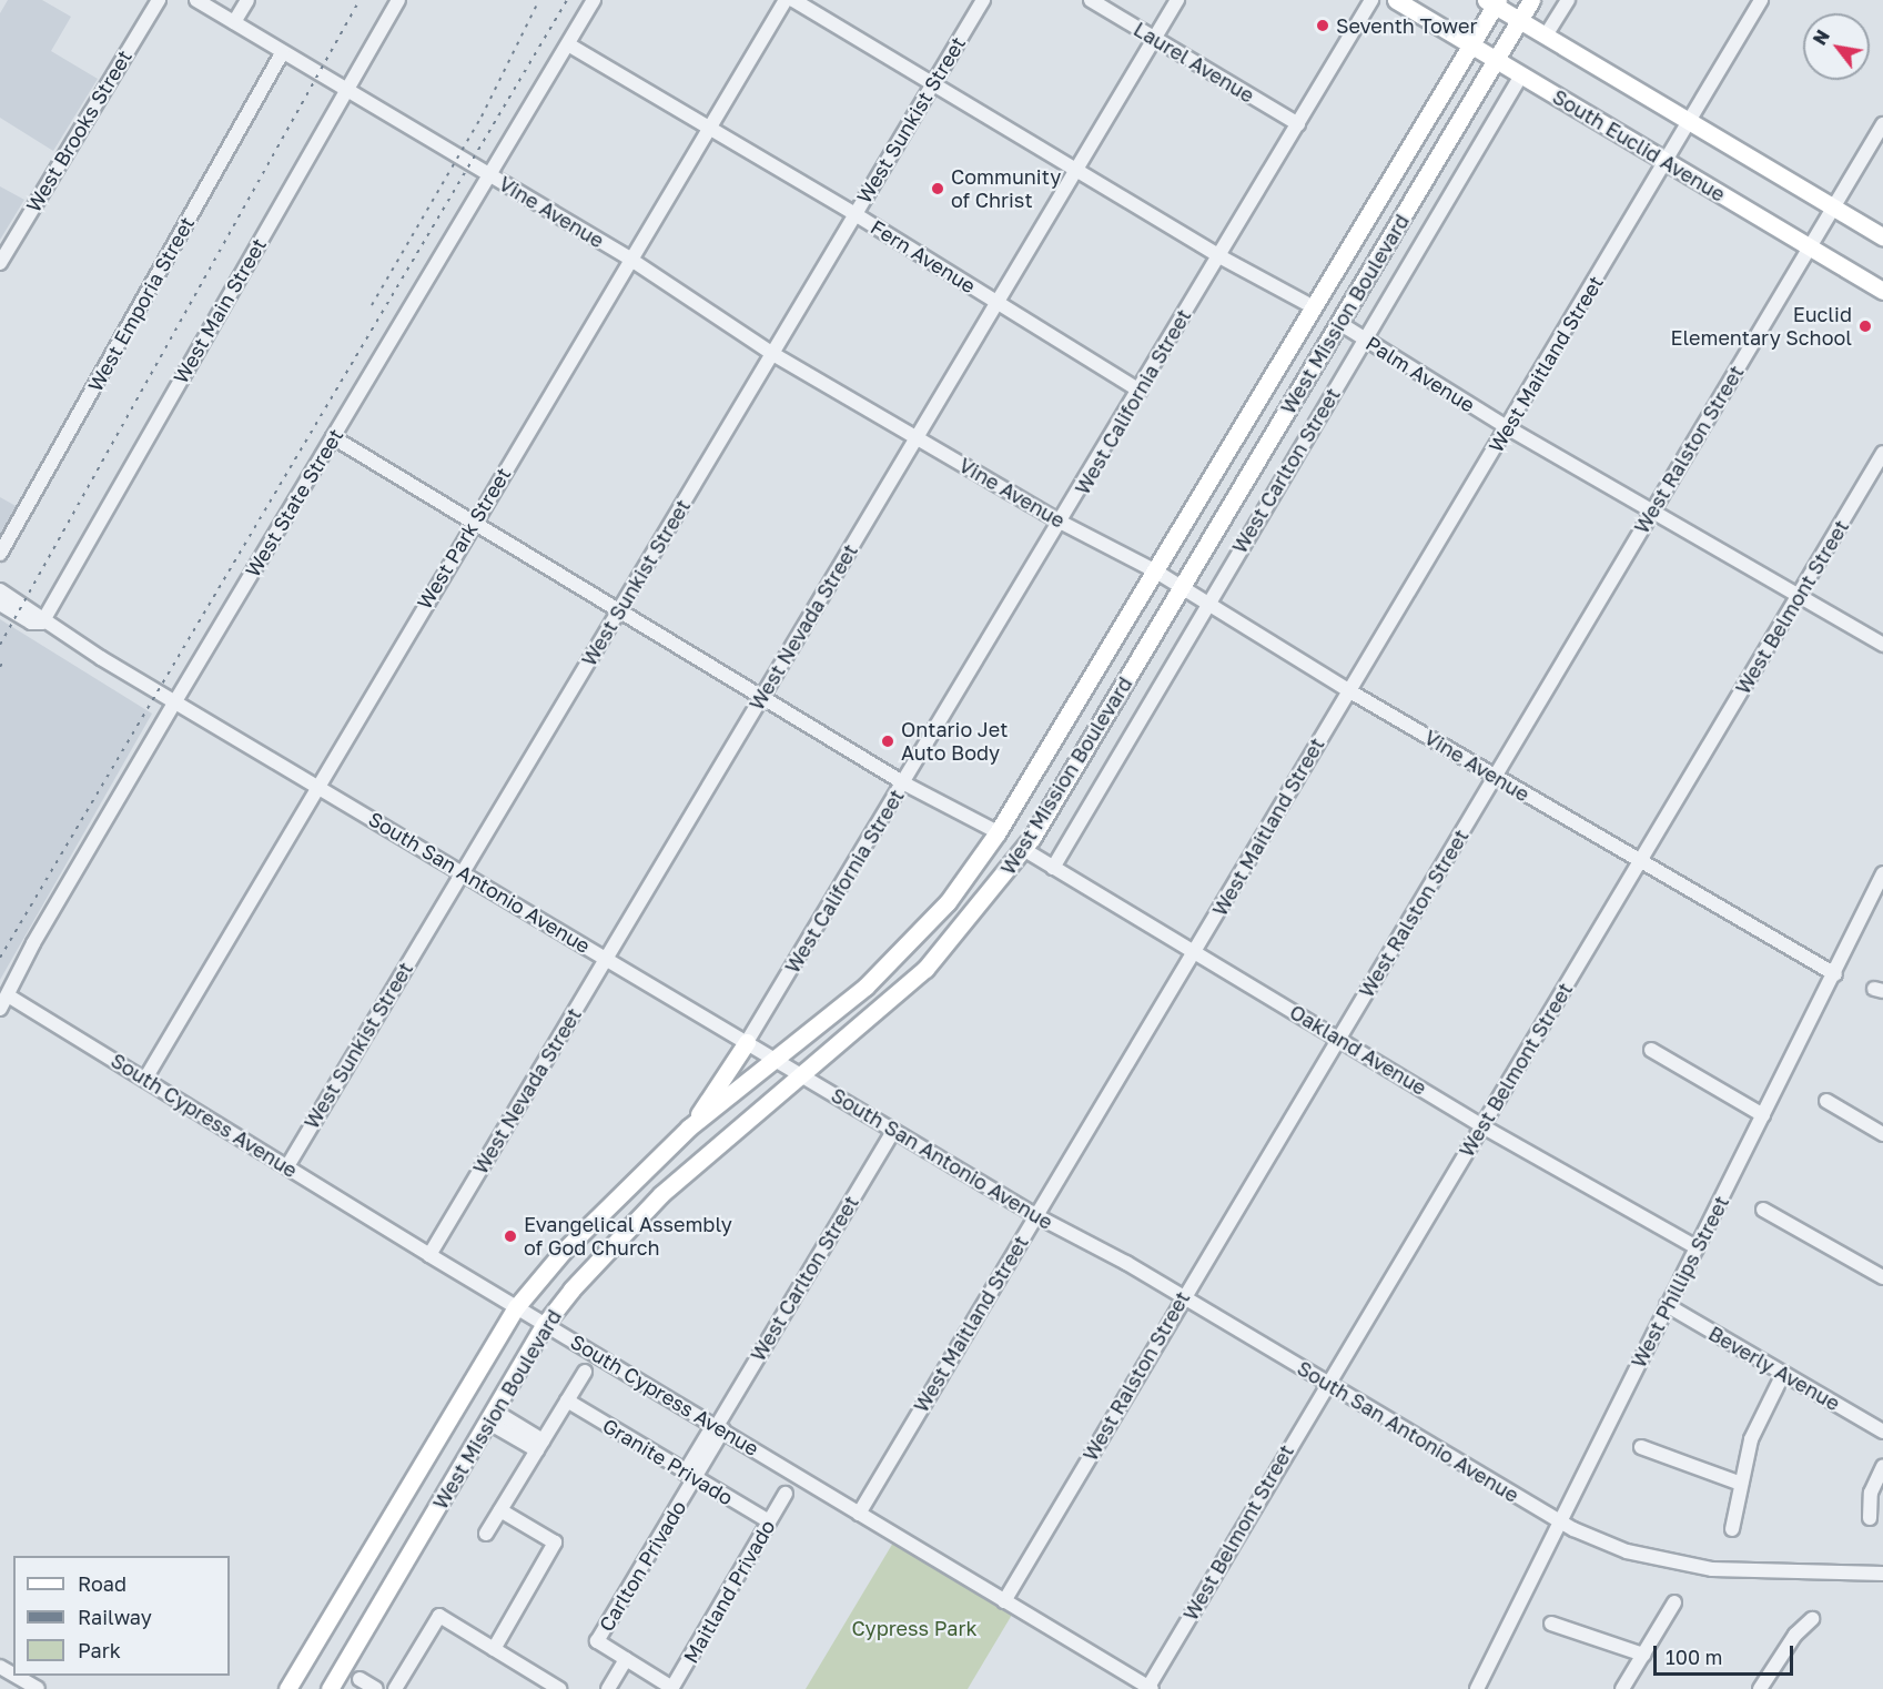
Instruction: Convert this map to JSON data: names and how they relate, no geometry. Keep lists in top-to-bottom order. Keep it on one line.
{"streets":{"main road":["South Euclid Avenue","West Mission Boulevard"],"street":["Laurel Avenue","West Sunkist Street","West Brooks Street","Vine Avenue","Fern Avenue","West Emporia Street","West Main Street","West Maitland Street","Palm Avenue","West California Street","West Ralston Street","West Carlton Street","West State Street","West Park Street","West Belmont Street","West Nevada Street","South San Antonio Avenue","Oakland Avenue","South Cypress Avenue","West Phillips Street","Beverly Avenue","Granite Privado","Carlton Privado","Maitland Privado"]},"crossings":[["Laurel Avenue","West California Street"],["Laurel Avenue","West Nevada Street"],["West Sunkist Street","Vine Avenue"],["West Sunkist Street","Fern Avenue"],["West Sunkist Street","South San Antonio Avenue"],["West Sunkist Street","South Cypress Avenue"],["South Euclid Avenue","West Mission Boulevard"],["South Euclid Avenue","West Maitland Street"],["South Euclid Avenue","West Ralston Street"],["South Euclid Avenue","West Carlton Street"],["Vine Avenue","West Emporia Street"],["Vine Avenue","West Main Street"],["Vine Avenue","West Mission Boulevard"],["Vine Avenue","West Maitland Street"],["Vine Avenue","West California Street"],["Vine Avenue","West Ralston Street"],["Vine Avenue","West Carlton Street"],["Vine Avenue","West State Street"],["Vine Avenue","West Park Street"],["Vine Avenue","West Belmont Street"],["Vine Avenue","West Nevada Street"],["Vine Avenue","West Phillips Street"],["Fern Avenue","West California Street"],["Fern Avenue","West State Street"],["Fern Avenue","West Park Street"],["Fern Avenue","West Nevada Street"],["West Main Street","South San Antonio Avenue"],["West Mission Boulevard","Palm Avenue"],["West Mission Boulevard","South San Antonio Avenue"],["West Mission Boulevard","Oakland Avenue"],["West Mission Boulevard","South Cypress Avenue"],["West Maitland Street","Palm Avenue"],["West Maitland Street","South San Antonio Avenue"],["West Maitland Street","Oakland Avenue"],["West Maitland Street","South Cypress Avenue"],["Palm Avenue","West Ralston Street"],["Palm Avenue","West Carlton Street"],["Palm Avenue","West Belmont Street"],["West California Street","South San Antonio Avenue"],["West Ralston Street","South San Antonio Avenue"],["West Ralston Street","Oakland Avenue"],["West Ralston Street","South Cypress Avenue"],["West Carlton Street","South San Antonio Avenue"],["West Carlton Street","Oakland Avenue"],["West Carlton Street","South Cypress Avenue"],["West Carlton Street","Carlton Privado"],["West State Street","South San Antonio Avenue"],["West State Street","South Cypress Avenue"],["West Park Street","South San Antonio Avenue"],["West Park Street","South Cypress Avenue"],["West Belmont Street","South San Antonio Avenue"],["West Belmont Street","Oakland Avenue"],["West Belmont Street","South Cypress Avenue"],["West Nevada Street","South San Antonio Avenue"],["West Nevada Street","South Cypress Avenue"],["South San Antonio Avenue","West Phillips Street"],["Oakland Avenue","West Phillips Street"],["South Cypress Avenue","Carlton Privado"],["West Phillips Street","Beverly Avenue"],["Granite Privado","Carlton Privado"],["Granite Privado","Maitland Privado"]],"parks":["Cypress Park"],"places":["Seventh Tower","Community of Christ","Euclid Elementary School","Ontario Jet Auto Body","Evangelical Assembly of God Church"],"legend":["Road","Railway","Park"],"scale_bar":"100 m","north":"top left"}
